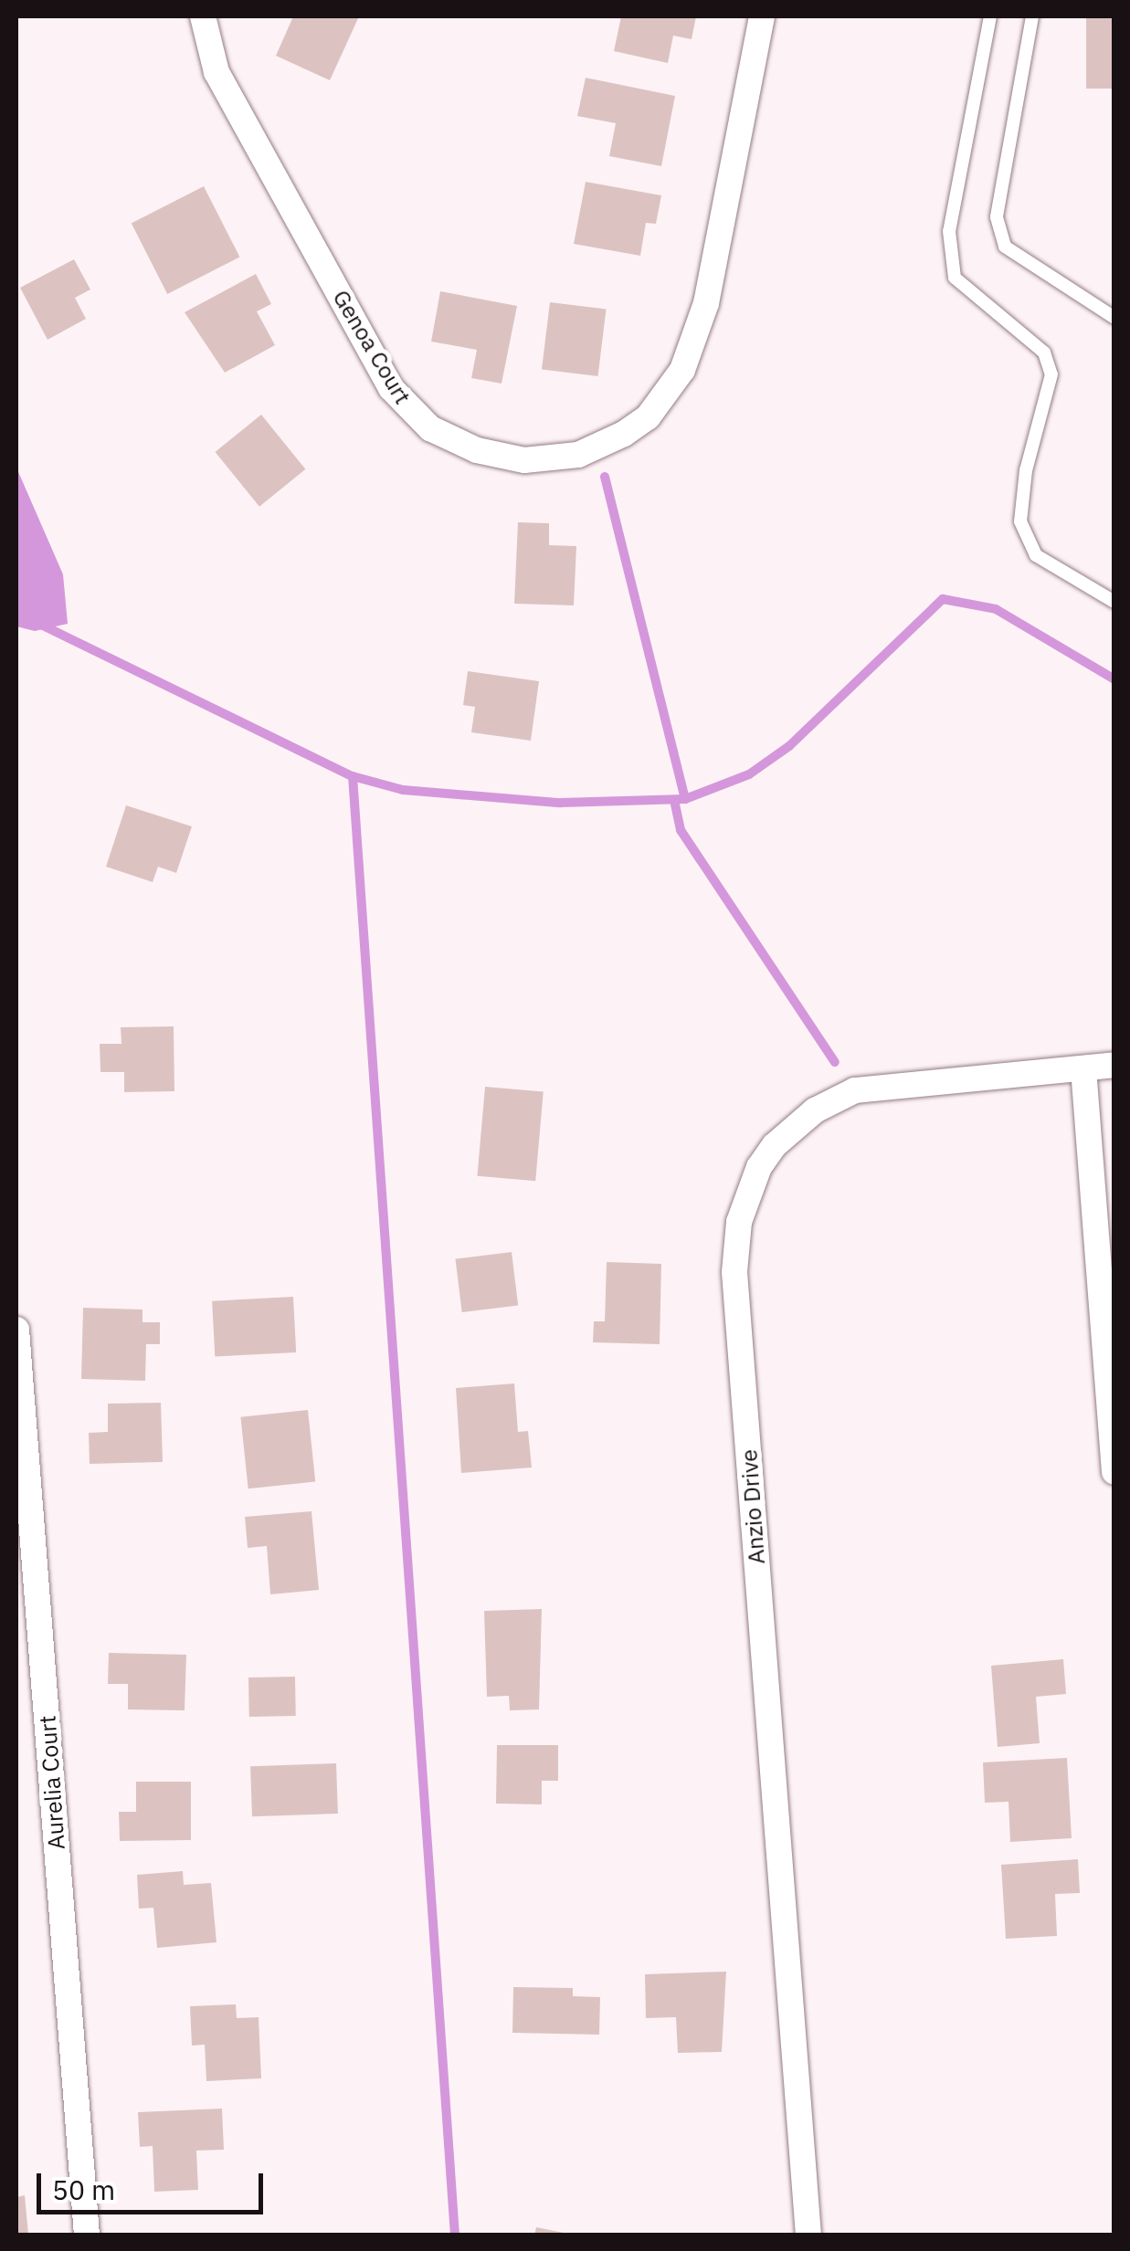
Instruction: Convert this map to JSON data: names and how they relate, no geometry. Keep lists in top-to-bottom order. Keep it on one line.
{"streets":{"street":["Genoa Court","Anzio Drive","Aurelia Court"]},"scale_bar":"50 m"}
